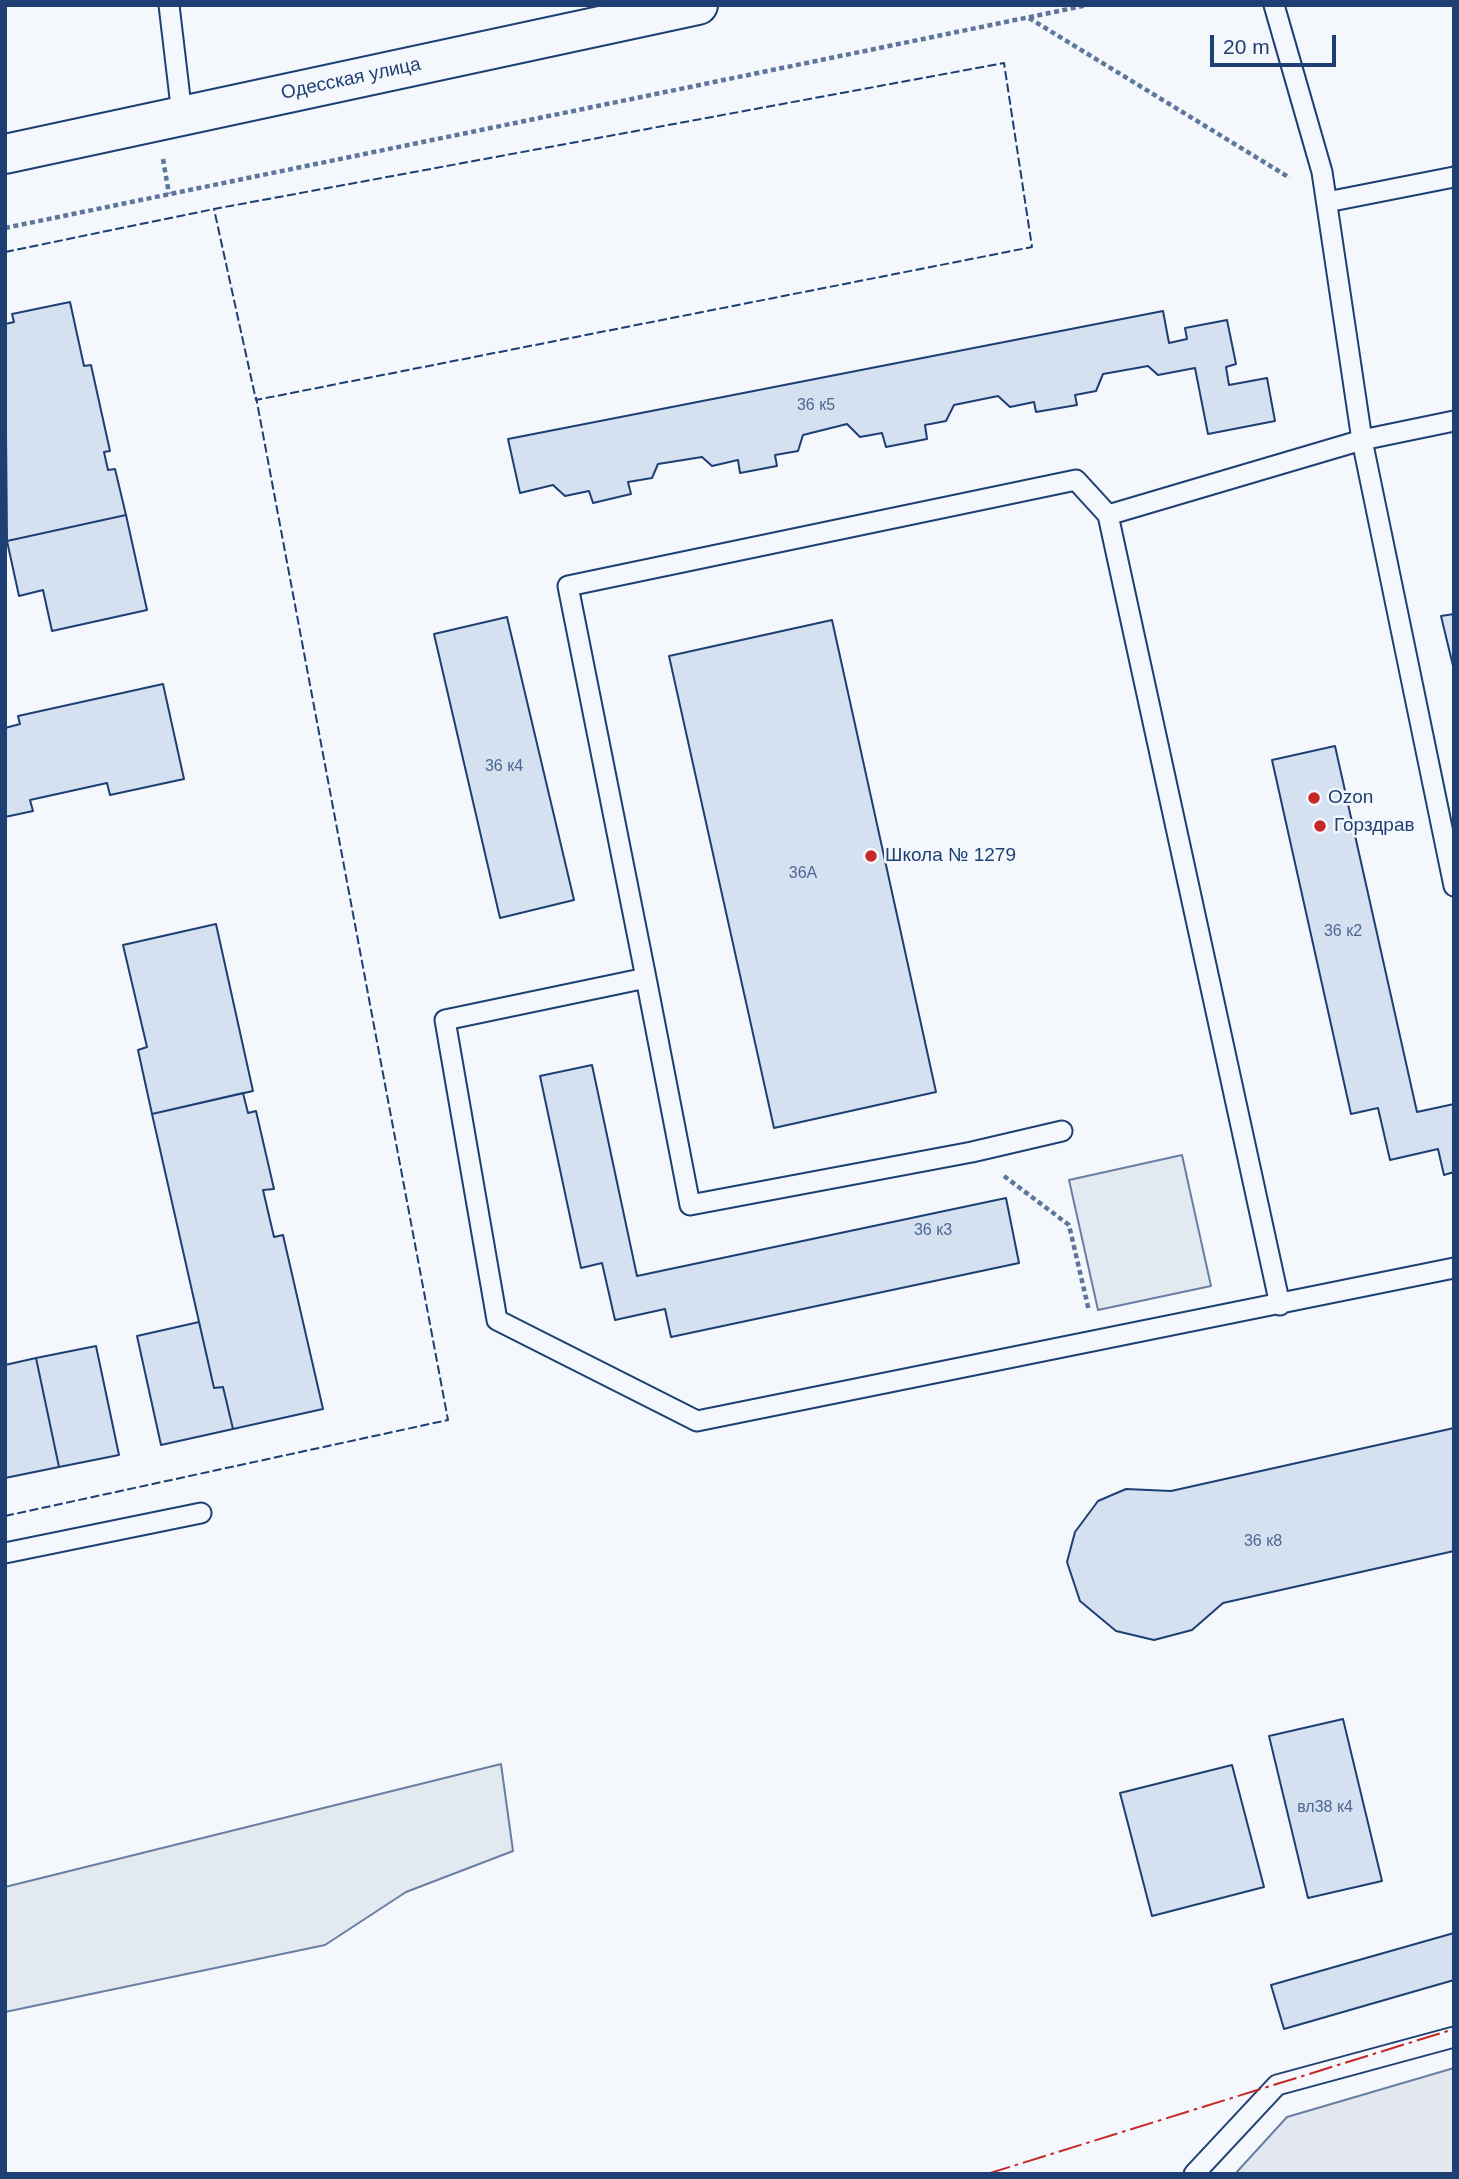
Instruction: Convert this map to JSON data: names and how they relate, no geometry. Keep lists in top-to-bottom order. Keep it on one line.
{"streets":{"street":["Одесская улица"]},"places":["Ozon","Горздрав","Школа № 1279"],"house_numbers":["36 к5","36 к4","36А","36 к2","36 к3","36 к8","вл38 к4"],"scale_bar":"20 m"}
